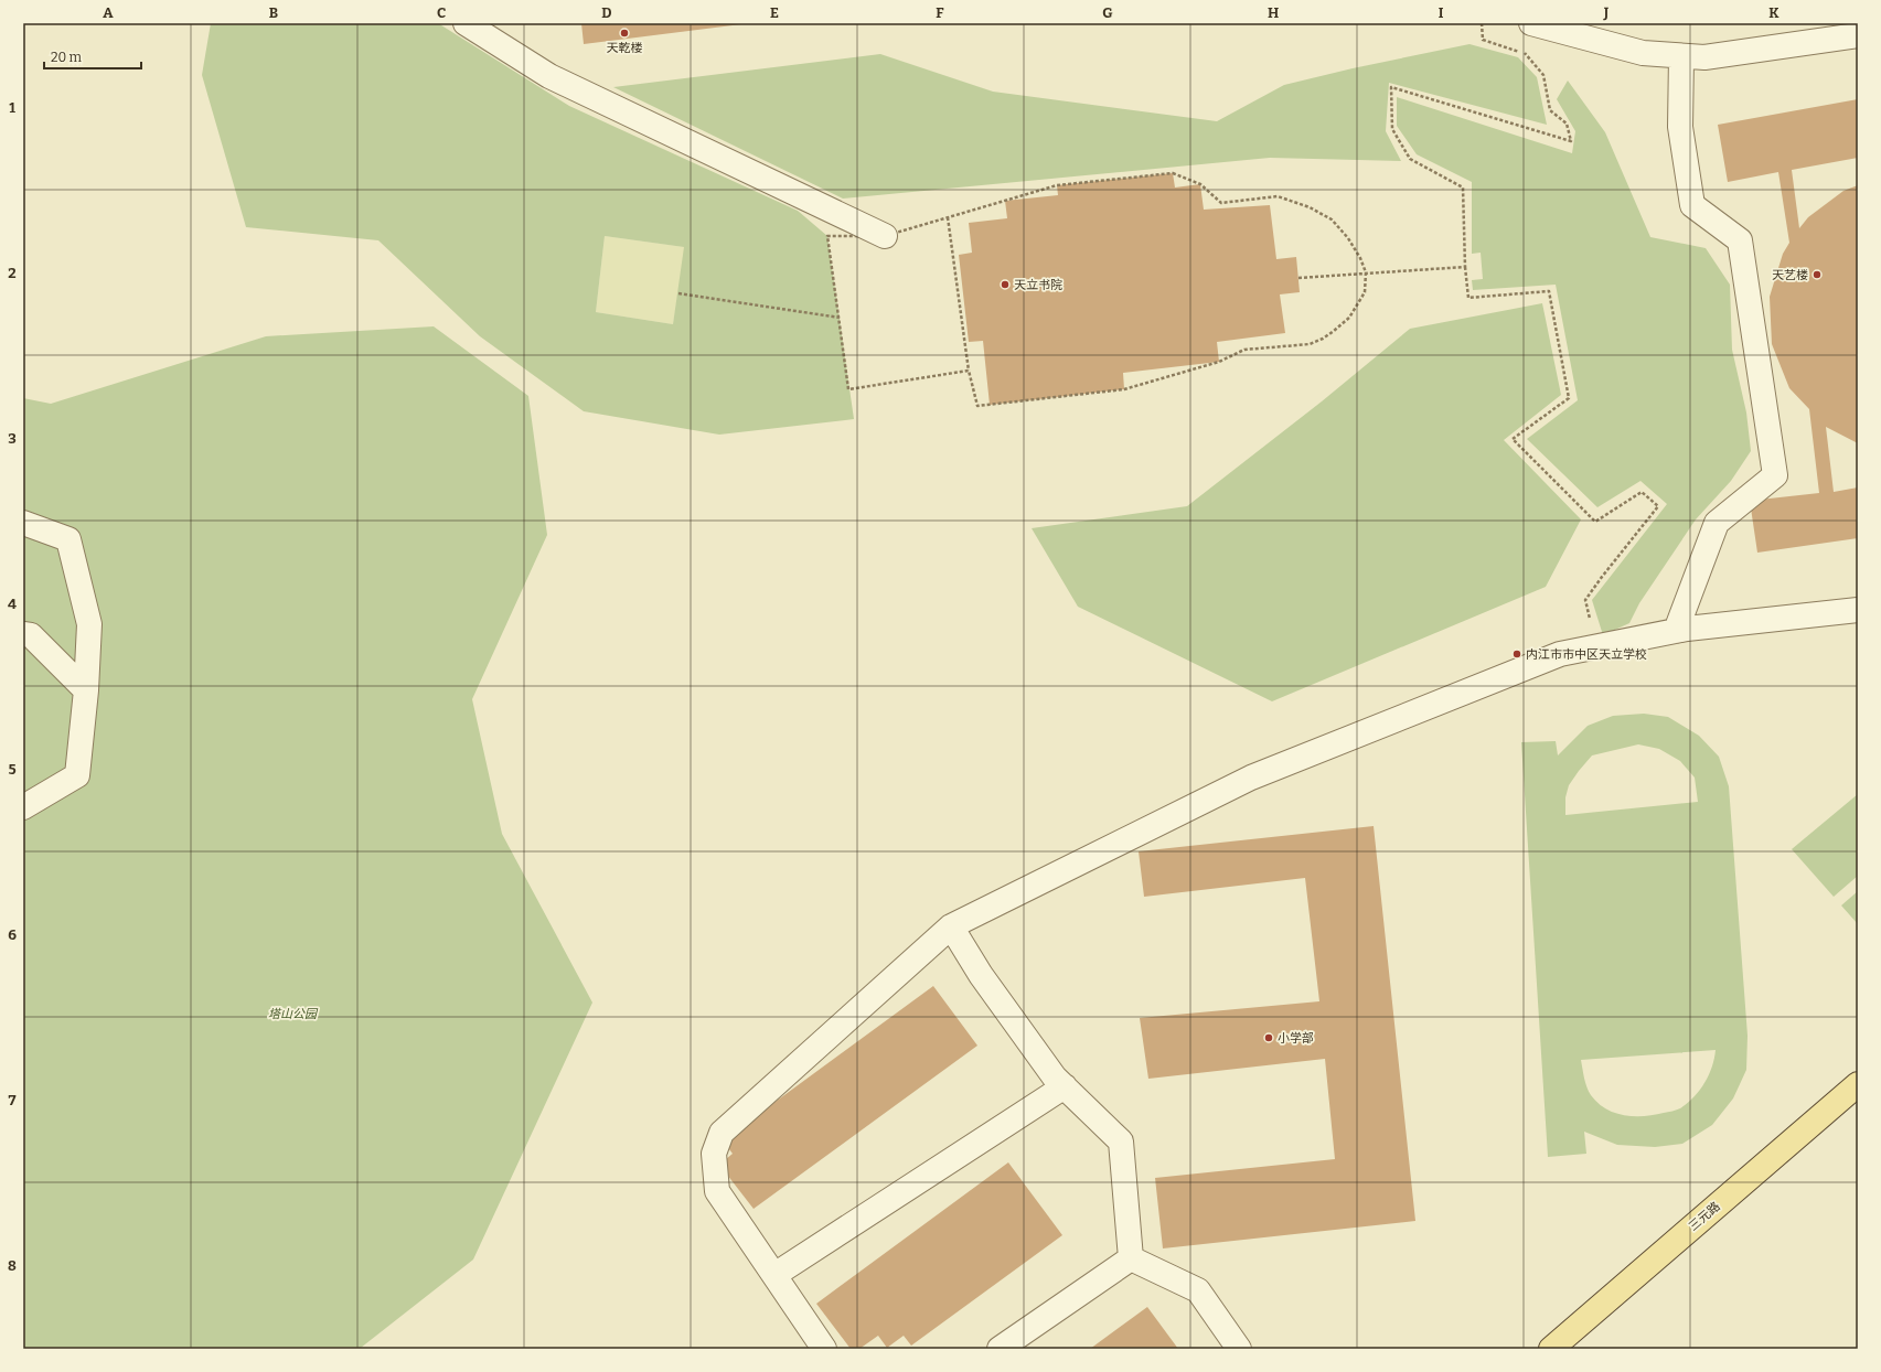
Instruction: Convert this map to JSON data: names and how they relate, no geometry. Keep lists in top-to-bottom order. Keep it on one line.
{"streets":{"main road":["三元路"]},"parks":["塔山公园"],"places":["天乾楼","天艺楼","天立书院","内江市市中区天立学校","小学部"],"scale_bar":"20 m","grid":{"columns":["A","B","C","D","E","F","G","H","I","J","K"],"rows":["1","2","3","4","5","6","7","8"]}}
